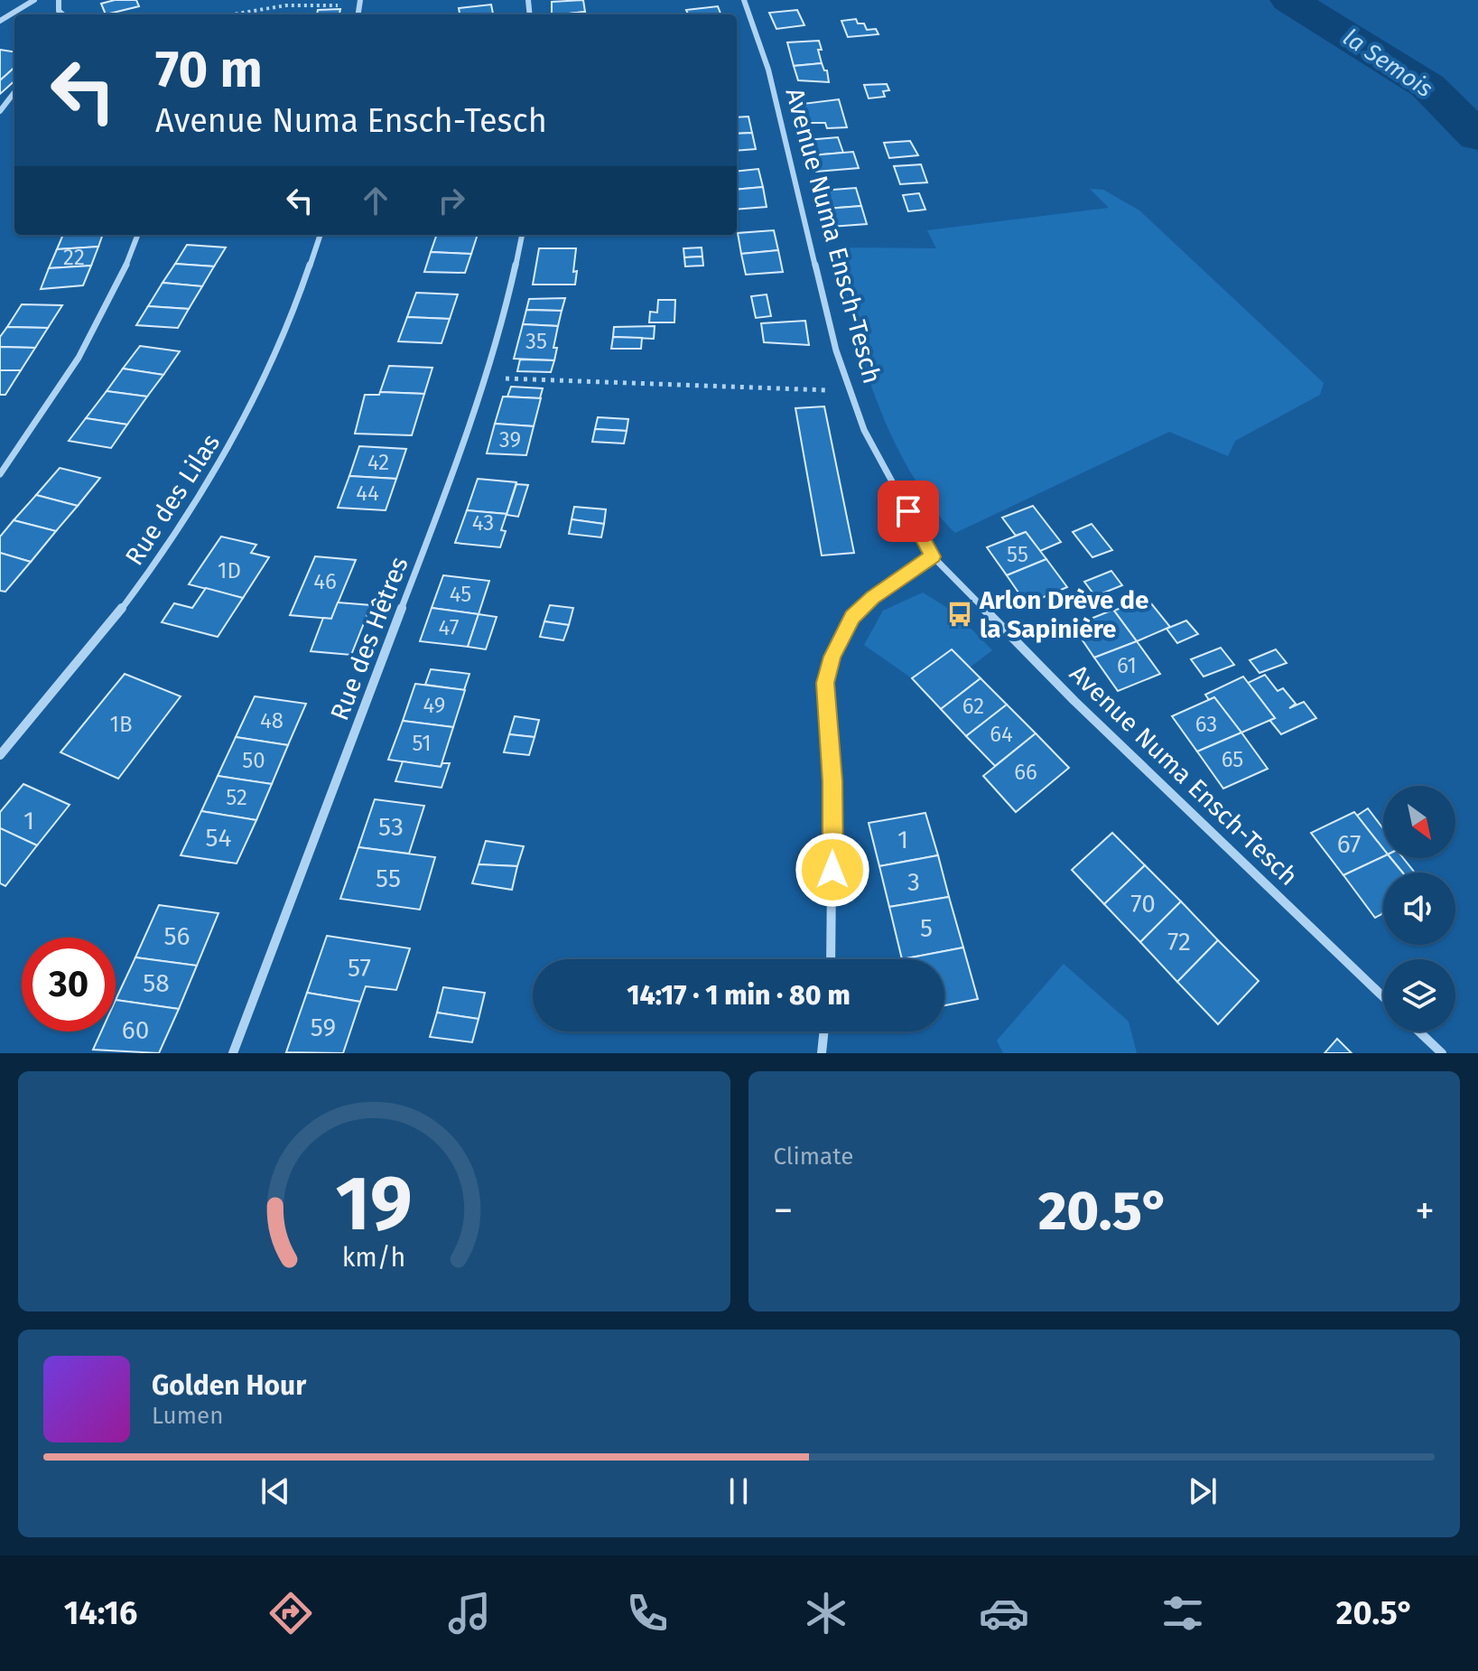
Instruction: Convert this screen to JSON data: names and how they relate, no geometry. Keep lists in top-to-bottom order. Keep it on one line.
{"streets":{"street":["Avenue Numa Ensch-Tesch","Rue des Lilas","Rue des Hêtres"]},"water":["la Semois"],"places":{"bus stop":["Arlon Drève de la Sapinière"]},"house_numbers":["22","35","39","42","44","43","55","1D","46","45","47","61","49","62","48","1B","63","64","51","65","50","66","52","1","53","54","1","67","55","3","70","5","56","72","57","58","59","60"],"north":"bottom right","page":{"turn":["70 m","Avenue Numa Ensch-Tesch"],"limit":"30","trip":"14:17 · 1 min · 80 m","tile":"Climate","heat":["−","20.5°","+"],"song":["Golden Hour","Lumen"],"tabs":["14:16","20.5°"],"gauge":["19","km/h"]}}
